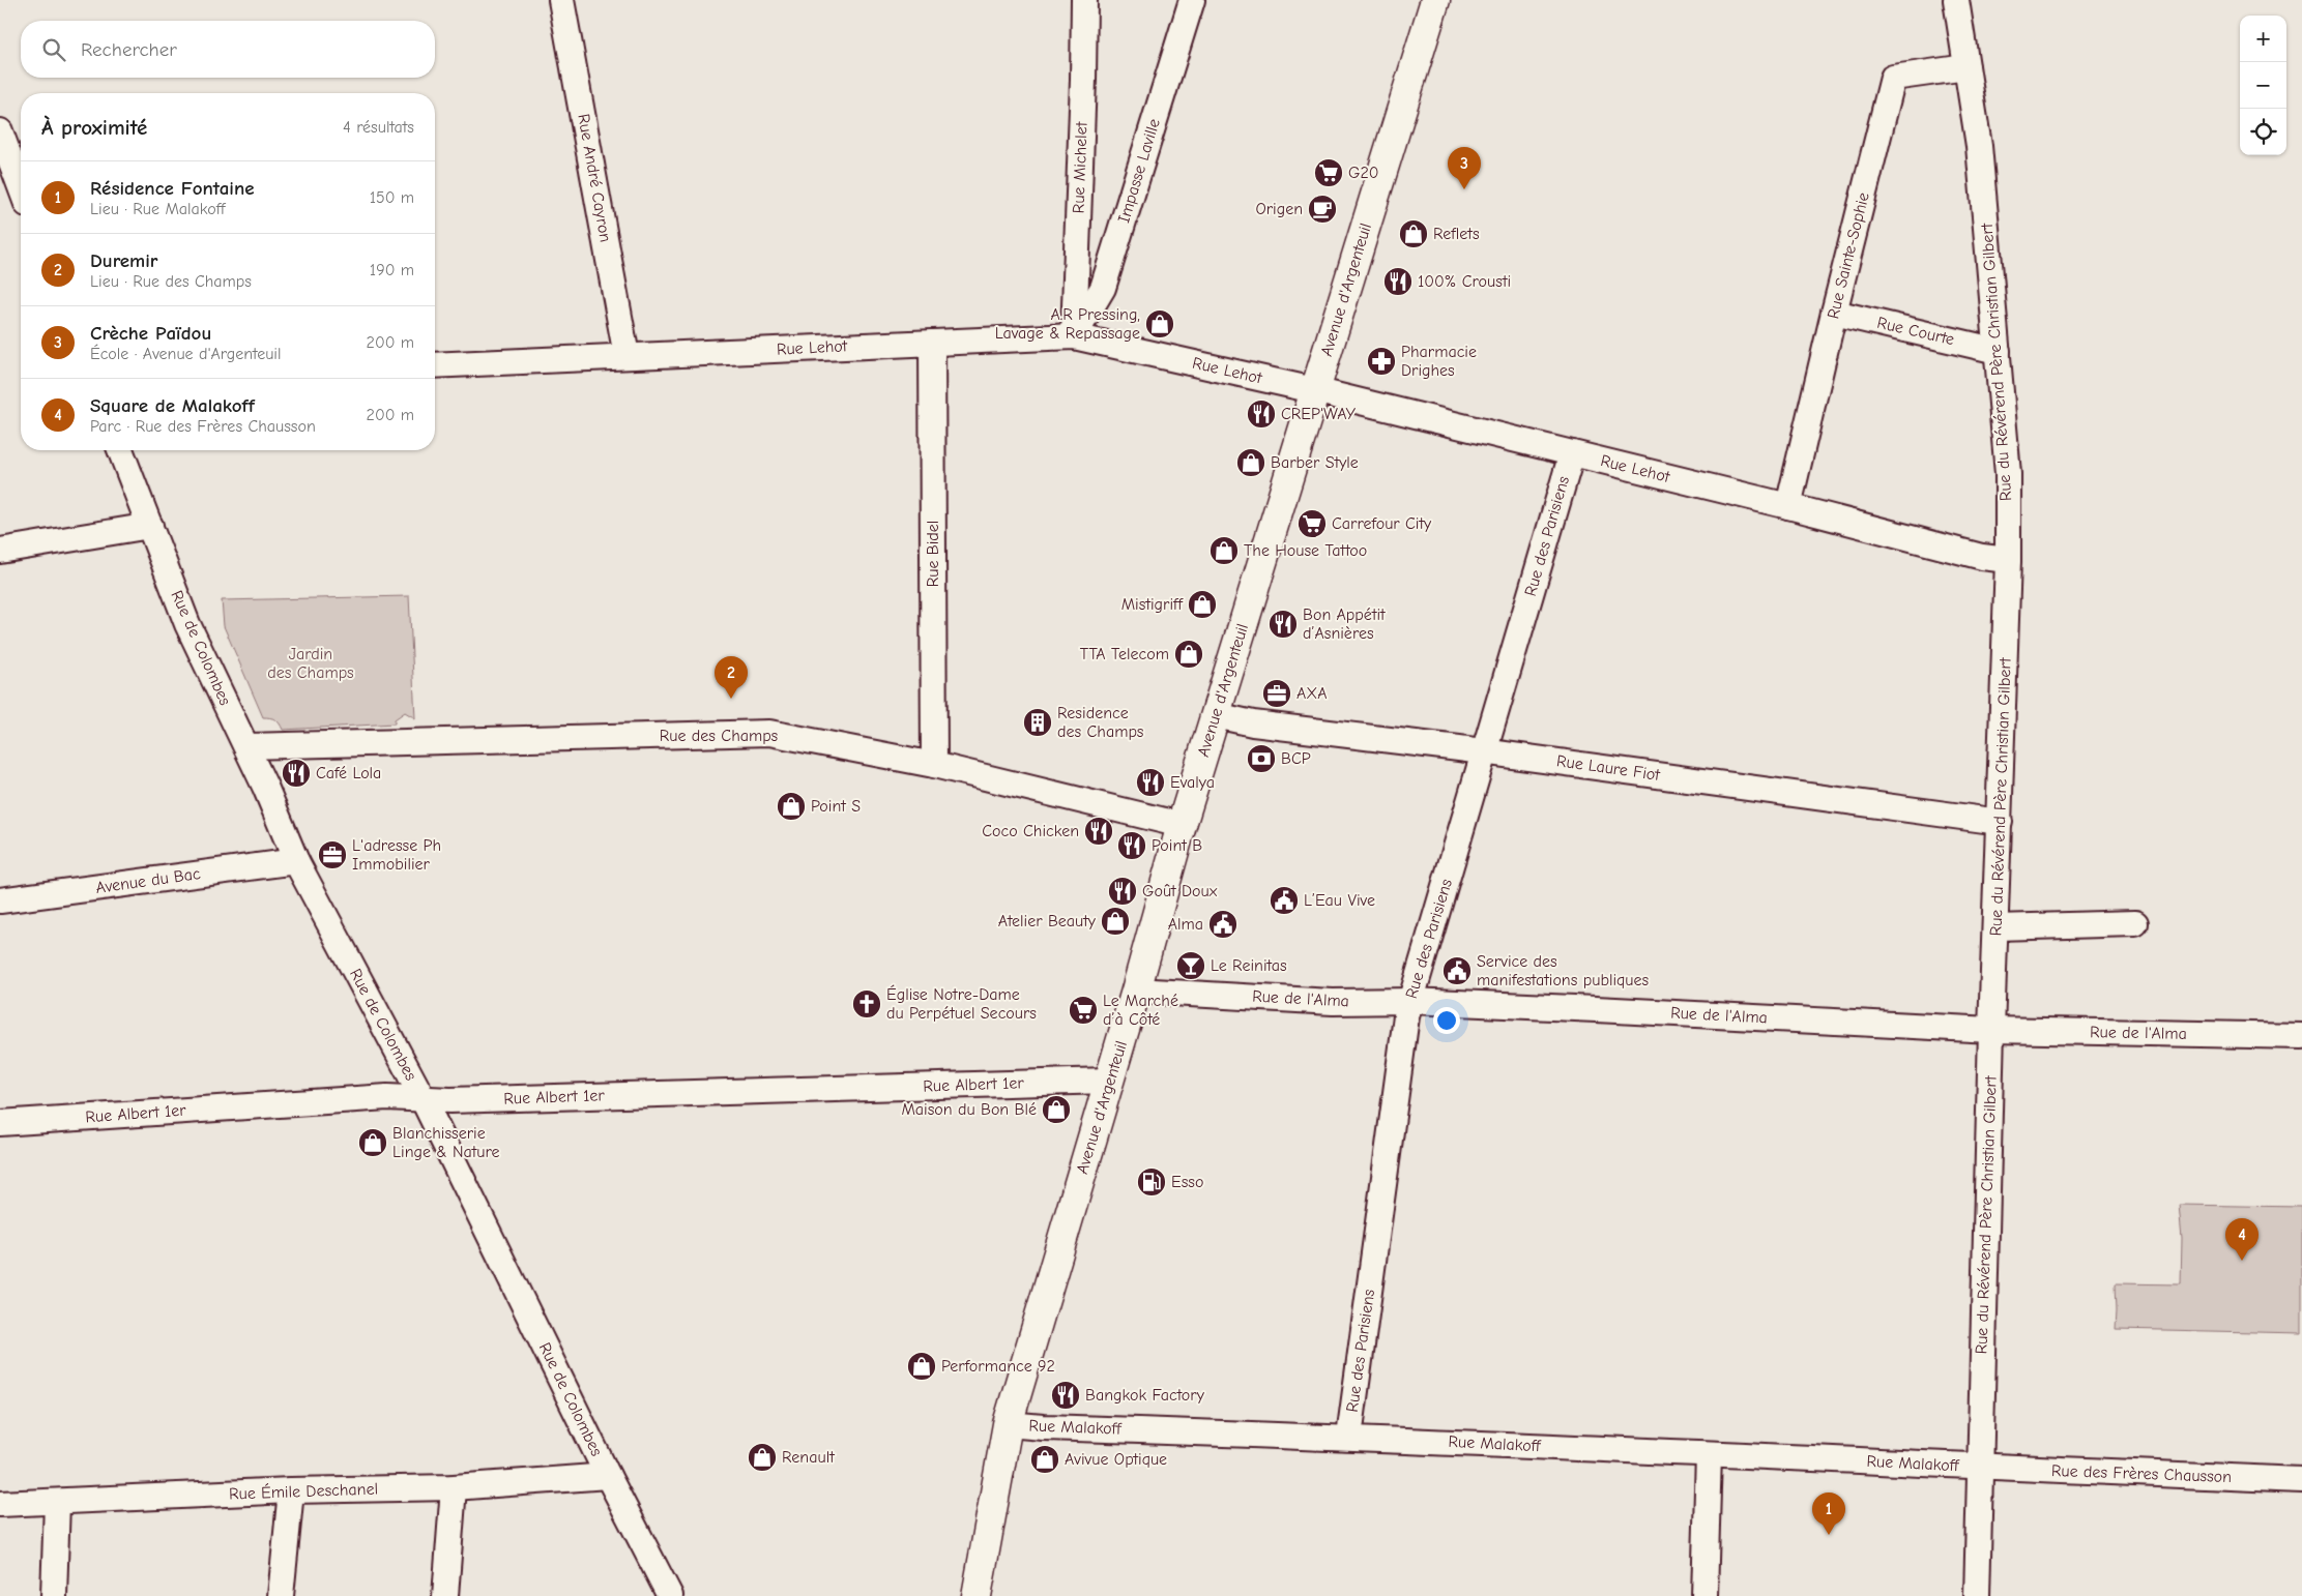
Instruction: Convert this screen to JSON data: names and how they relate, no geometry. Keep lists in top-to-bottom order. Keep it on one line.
{"streets":{"main road":["Avenue d'Argenteuil"],"street":["Rue Michelet","Impasse Laville","Rue André Cayron","Rue Sainte-Sophie","Rue Courte","Rue Lehot","Rue du Révérend Père Christian Gilbert","Rue des Parisiens","Rue Bidel","Rue de Colombes","Rue des Champs","Rue Laure Fiot","Avenue du Bac","Rue de l'Alma","Rue Albert 1er","Rue Malakoff","Rue des Frères Chausson","Rue Émile Deschanel"]},"crossings":[["Rue Michelet","Impasse Laville"],["Rue Michelet","Rue Lehot"],["Impasse Laville","Rue Lehot"],["Rue André Cayron","Rue Lehot"],["Rue Sainte-Sophie","Rue Courte"],["Rue Sainte-Sophie","Rue Lehot"],["Rue Sainte-Sophie","Rue du Révérend Père Christian Gilbert"],["Avenue d'Argenteuil","Rue Lehot"],["Avenue d'Argenteuil","Rue des Champs"],["Avenue d'Argenteuil","Rue Laure Fiot"],["Avenue d'Argenteuil","Rue de l'Alma"],["Avenue d'Argenteuil","Rue Albert 1er"],["Avenue d'Argenteuil","Rue Malakoff"],["Rue Courte","Rue du Révérend Père Christian Gilbert"],["Rue Lehot","Rue du Révérend Père Christian Gilbert"],["Rue Lehot","Rue des Parisiens"],["Rue Lehot","Rue Bidel"],["Rue du Révérend Père Christian Gilbert","Rue Laure Fiot"],["Rue du Révérend Père Christian Gilbert","Rue de l'Alma"],["Rue du Révérend Père Christian Gilbert","Rue Malakoff"],["Rue du Révérend Père Christian Gilbert","Rue des Frères Chausson"],["Rue des Parisiens","Rue Laure Fiot"],["Rue des Parisiens","Rue de l'Alma"],["Rue des Parisiens","Rue Malakoff"],["Rue Bidel","Rue des Champs"],["Rue de Colombes","Rue des Champs"],["Rue de Colombes","Avenue du Bac"],["Rue de Colombes","Rue Albert 1er"],["Rue de Colombes","Rue Émile Deschanel"],["Rue Malakoff","Rue des Frères Chausson"]],"parks":["Jardin des Champs"],"places":{"supermarket":["G20","Carrefour City","Le Marché d’à Côté"],"cafe":["Origen"],"shop":["Reflets","A.R Pressing, Lavage & Repassage","Barber Style","The House Tattoo","Mistigriff","TTA Telecom","Point S","Atelier Beauty","Maison du Bon Blé","Blanchisserie Linge & Nature","Performance 92","Renault","Avivue Optique"],"restaurant":["100% Crousti","CREP'WAY","Bon Appétit d’Asnières","Café Lola","Evalya","Coco Chicken","Point B","Goût Doux","Bangkok Factory"],"pharmacy":["Pharmacie Drighes"],"office":["AXA","L'adresse Ph Immobilier"],"building":["Residence des Champs"],"bank":["BCP"],"public building":["L’Eau Vive","Alma","Service des manifestations publiques"],"bar":["Le Reinitas"],"church":["Église Notre-Dame du Perpétuel Secours"],"fuel station":["Esso"]},"page":{"map_buttons":["+","−"],"search":"Rechercher","heading":["À proximité","4 résultats"],"pins":["3","2","4","1"],"list":[{"mark":"1","name":"Résidence Fontaine","note":"Lieu · Rue Malakoff","value":"150 m"},{"mark":"2","name":"Duremir","note":"Lieu · Rue des Champs","value":"190 m"},{"mark":"3","name":"Crèche Païdou","note":"École · Avenue d'Argenteuil","value":"200 m"},{"mark":"4","name":"Square de Malakoff","note":"Parc · Rue des Frères Chausson","value":"200 m"}]}}
